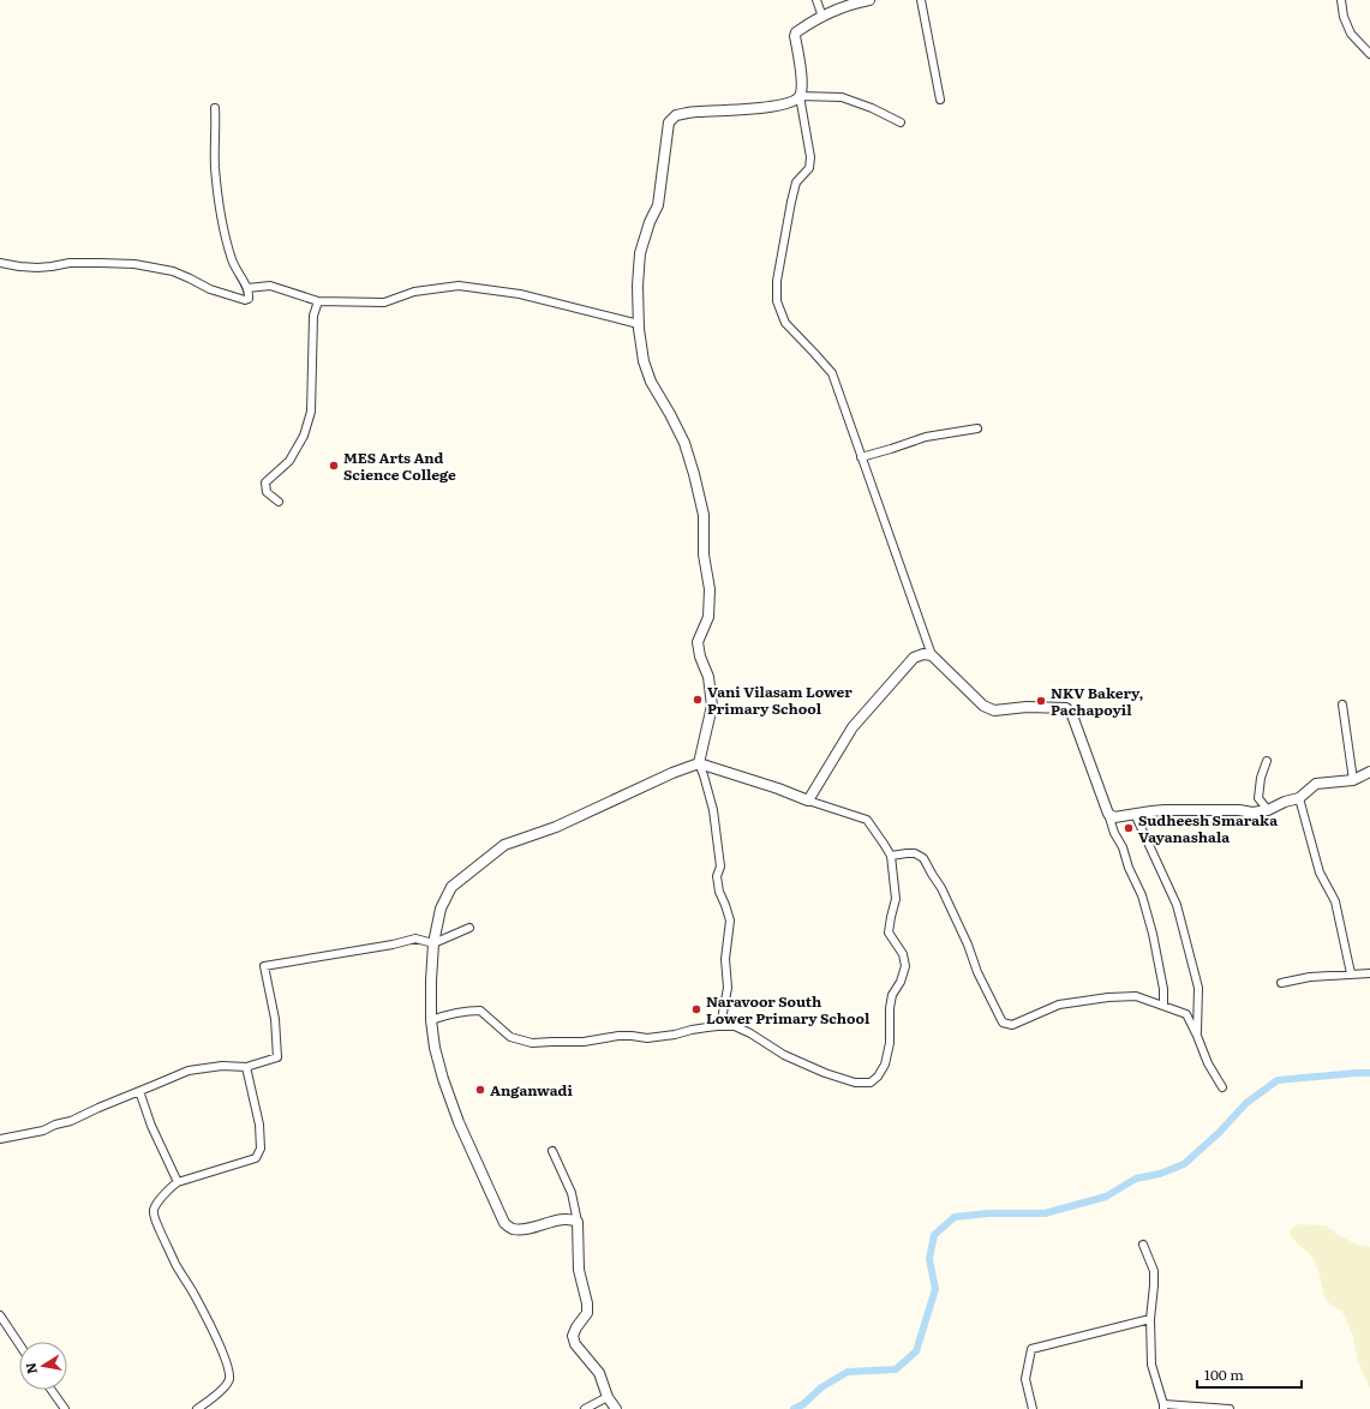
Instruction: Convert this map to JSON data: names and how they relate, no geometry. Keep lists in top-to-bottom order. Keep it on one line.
{"places":["MES Arts And Science College","Vani Vilasam Lower Primary School","NKV Bakery, Pachapoyil","Sudheesh Smaraka Vayanashala","Naravoor South Lower Primary School","Anganwadi"],"scale_bar":"100 m","north":"left"}
